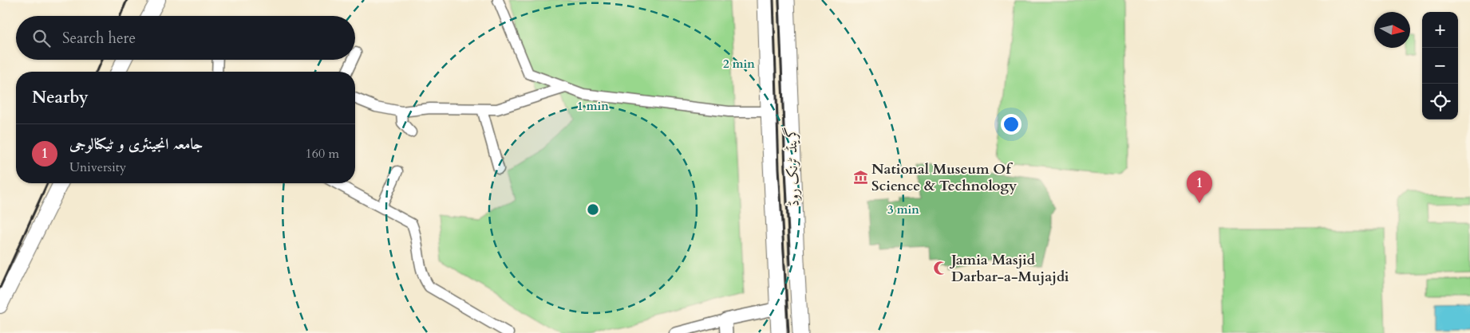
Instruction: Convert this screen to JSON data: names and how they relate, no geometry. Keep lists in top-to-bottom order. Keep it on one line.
{"streets":{"main road":["گرینڈ ٹرنک روڈ"]},"places":{"museum":["National Museum Of Science & Technology"],"mosque":["Jamia Masjid Darbar-a-Mujajdi"]},"north":"right","page":{"map_buttons":["+","−"],"search":"Search here","heading":"Nearby","list":[{"mark":"1","name":"جامعہ انجینئری و ٹیکنالوجی","note":"University","value":"160 m"}],"pins":"1"},"rings":["2 min","1 min","3 min"]}
